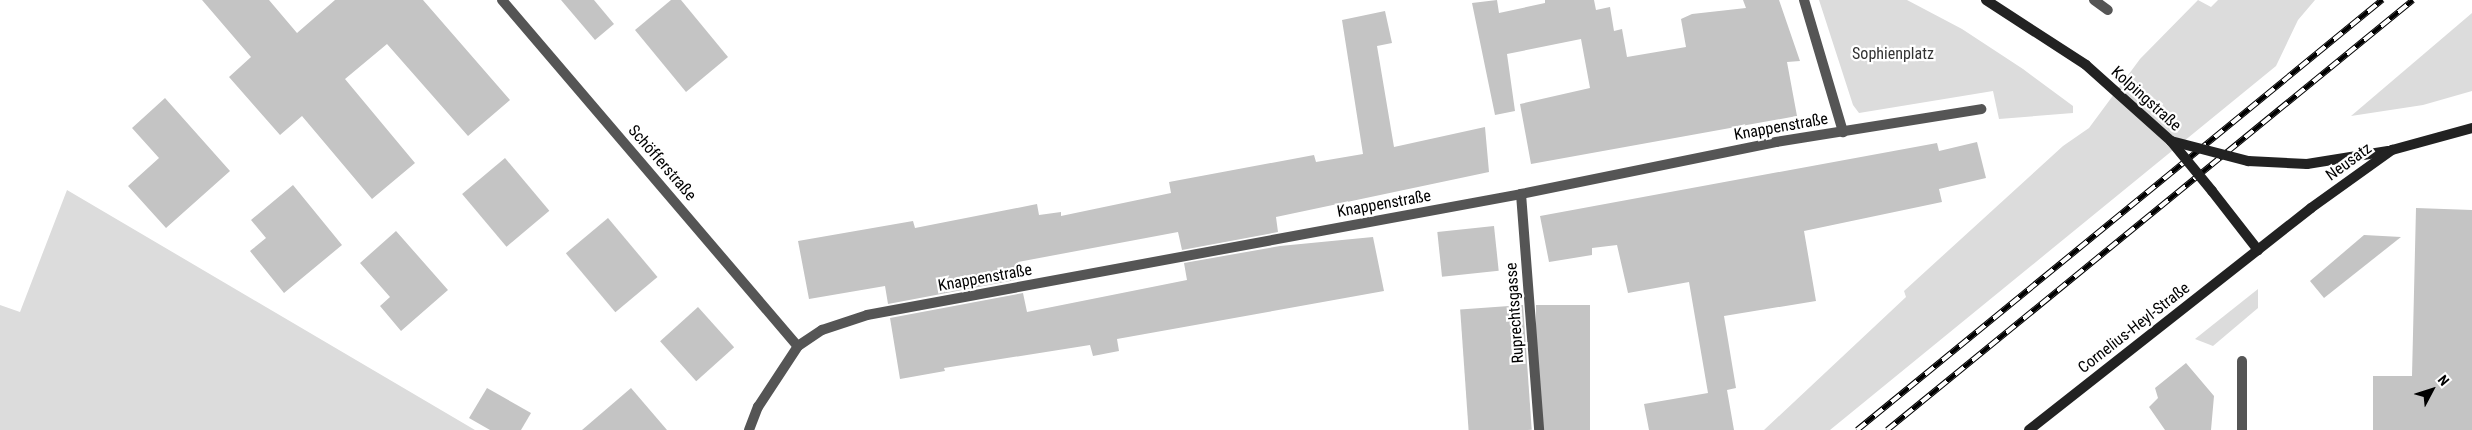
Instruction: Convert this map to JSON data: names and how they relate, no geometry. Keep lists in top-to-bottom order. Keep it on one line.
{"streets":{"main road":["Kolpingstraße","Neusatz","Cornelius-Heyl-Straße"],"street":["Knappenstraße","Schöfferstraße","Ruprechtsgasse"]},"crossings":[["Kolpingstraße","Neusatz"],["Kolpingstraße","Cornelius-Heyl-Straße"],["Knappenstraße","Schöfferstraße"],["Knappenstraße","Ruprechtsgasse"],["Neusatz","Cornelius-Heyl-Straße"]],"parks":["Sophienplatz"],"north":"top right"}
